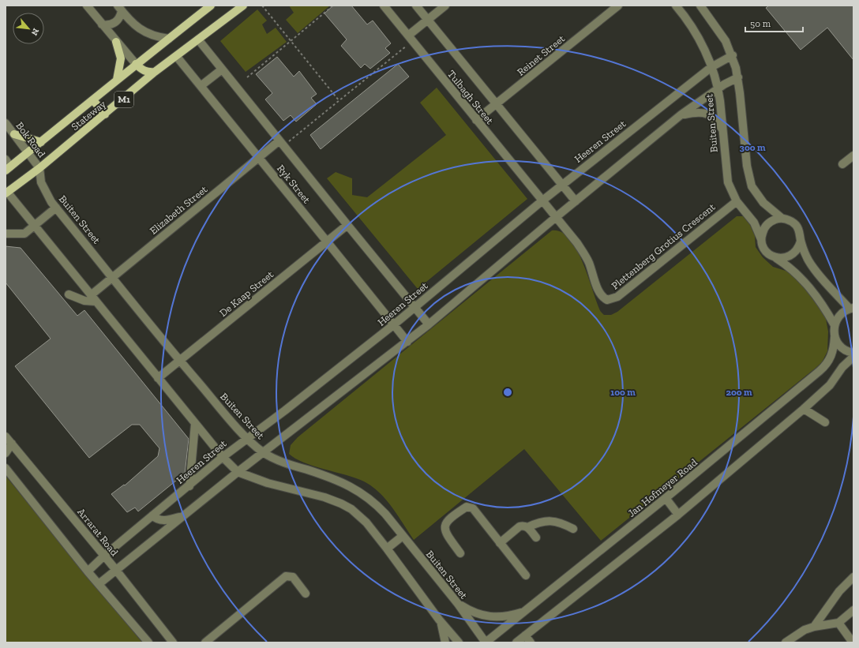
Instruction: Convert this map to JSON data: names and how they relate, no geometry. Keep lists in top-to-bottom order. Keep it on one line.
{"streets":{"main road":["M1","Stateway"],"street":["Reinet Street","Tulbagh Street","Buiten Street","Bok Road","Heeren Street","Ryk Street","Elizabeth Street","Plettenberg Grotius Crescent","De Kaap Street","Jan Hofmeyer Road","Arrarat Road"]},"crossings":[["Reinet Street","Tulbagh Street"],["Tulbagh Street","Heeren Street"],["Tulbagh Street","Plettenberg Grotius Crescent"],["Stateway","Buiten Street"],["Stateway","Bok Road"],["Stateway","Ryk Street"],["Buiten Street","Bok Road"],["Buiten Street","Heeren Street"],["Buiten Street","Elizabeth Street"],["Buiten Street","Plettenberg Grotius Crescent"],["Buiten Street","De Kaap Street"],["Buiten Street","Jan Hofmeyer Road"],["Heeren Street","Ryk Street"],["Heeren Street","Plettenberg Grotius Crescent"],["Heeren Street","Arrarat Road"],["Ryk Street","Elizabeth Street"],["Ryk Street","De Kaap Street"]],"scale_bar":"50 m","north":"bottom right","rings":["300 m","100 m","200 m"]}
